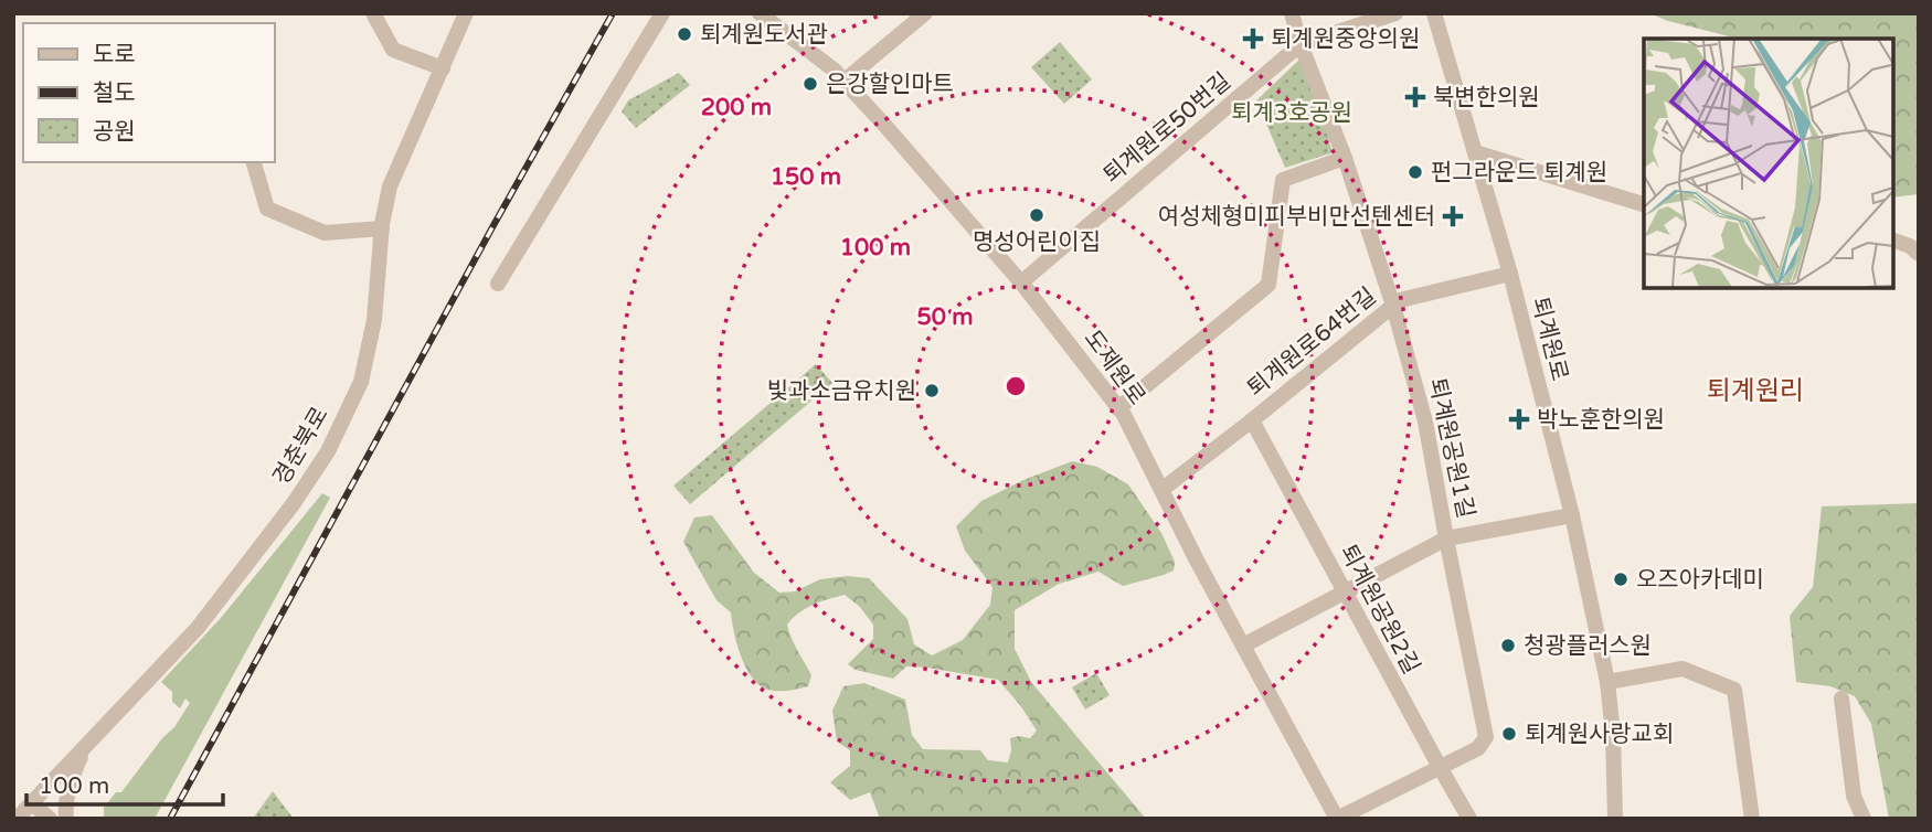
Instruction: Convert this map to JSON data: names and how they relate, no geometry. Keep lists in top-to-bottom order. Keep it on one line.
{"streets":{"street":["퇴계원로50번길","퇴계원로","퇴계원로64번길","도제원로","경춘북로","퇴계원공원1길","퇴계원공원2길"]},"crossings":[["퇴계원로50번길","도제원로"],["퇴계원로50번길","퇴계원공원1길"],["퇴계원로","퇴계원로64번길"],["퇴계원로64번길","도제원로"],["퇴계원로64번길","퇴계원공원1길"],["퇴계원로64번길","퇴계원공원2길"],["도제원로","퇴계원공원1길"],["퇴계원공원1길","퇴계원공원2길"]],"districts":["퇴계원리"],"parks":["퇴계3호공원"],"places":{"other":["퇴계원도서관","은강할인마트","펀그라운드 퇴계원","명성어린이집","빛과소금유치원","오즈아카데미","청광플러스원","퇴계원사랑교회"],"health":["퇴계원중앙의원","북변한의원","여성체형미피부비만선텐센터","박노훈한의원"]},"legend":["도로","철도","공원"],"scale_bar":"100 m","rings":["200 m","150 m","100 m","50 m"]}
